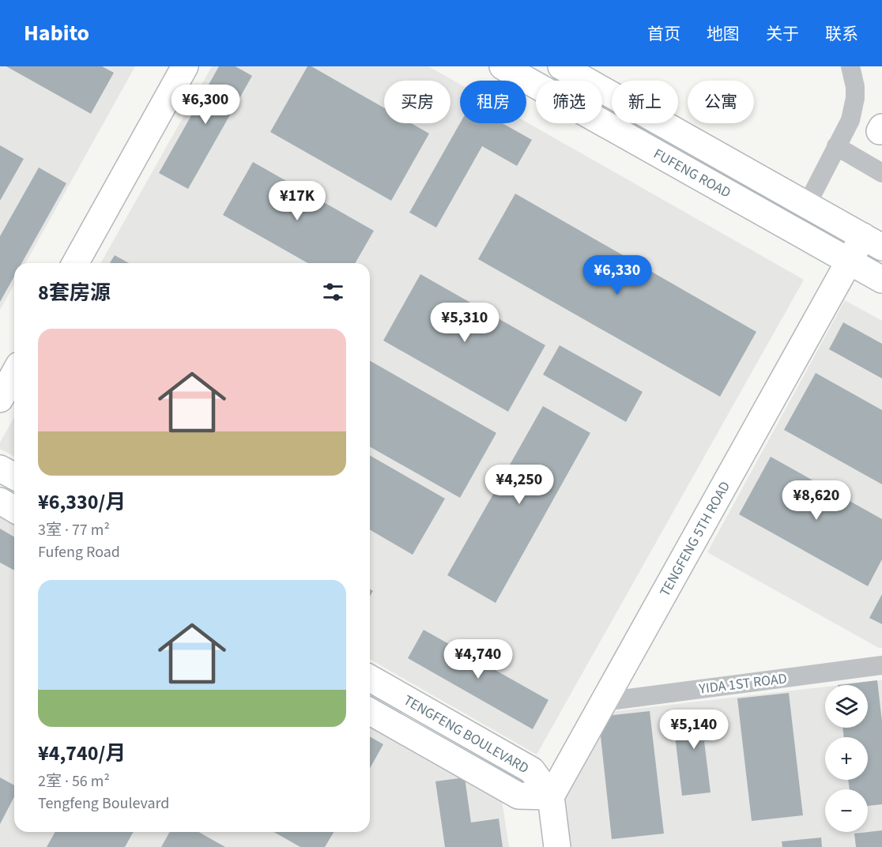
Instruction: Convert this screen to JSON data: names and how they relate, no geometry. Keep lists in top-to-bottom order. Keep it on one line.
{"streets":{"street":["FUFENG ROAD","TENGFENG 5TH ROAD","YIDA 1ST ROAD","TENGFENG BOULEVARD"]},"crossings":[["FUFENG ROAD","TENGFENG 5TH ROAD"],["TENGFENG 5TH ROAD","YIDA 1ST ROAD"],["TENGFENG 5TH ROAD","TENGFENG BOULEVARD"]],"page":{"header":"Habito","nav":["首页","地图","关于","联系"],"chip":["买房","租房","筛选","新上","公寓"],"price":["¥6,300","¥17K","¥6,330","¥5,310","¥4,250","¥8,620","¥4,740","¥5,140"],"heading":"8套房源","list":[{"name":"¥6,330/月","note":"3室 · 77 m² · Fufeng Road"},{"name":"¥4,740/月","note":"2室 · 56 m² · Tengfeng Boulevard"}],"map_buttons":["+","−"]}}
